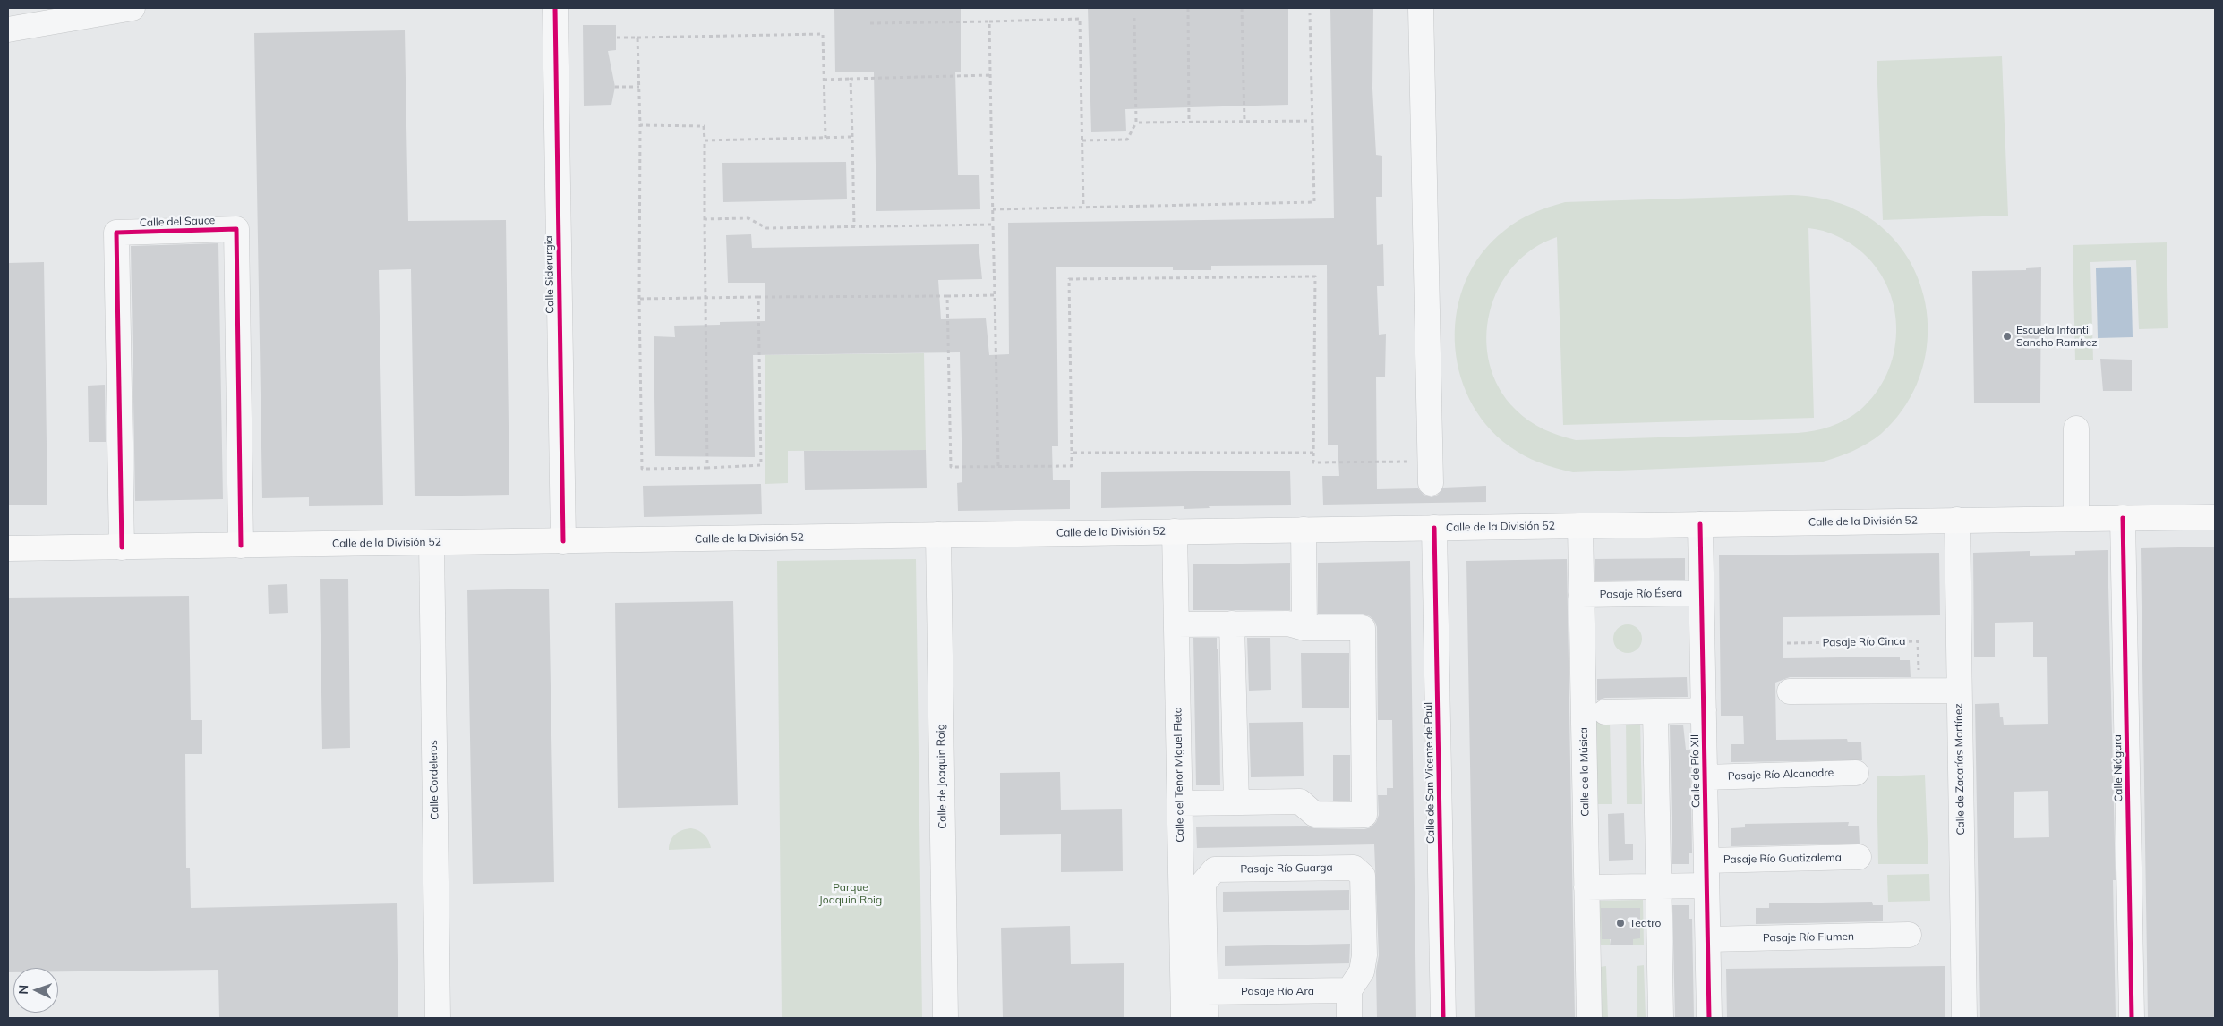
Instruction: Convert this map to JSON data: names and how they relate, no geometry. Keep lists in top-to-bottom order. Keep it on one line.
{"streets":{"main road":["Calle de la División 52"],"street":["Calle del Sauce","Calle Siderurgia","Pasaje Río Ésera","Calle Niágara","Calle de Zacarías Martínez","Calle de Pío XII","Calle de la Música","Calle de San Vicente de Paúl","Calle del Tenor Miguel Fleta","Pasaje Río Alcanadre","Calle de Joaquin Roig","Calle Cordeleros","Pasaje Río Guatizalema","Pasaje Río Guarga","Pasaje Río Flumen","Pasaje Río Ara"],"path":["Pasaje Río Cinca"]},"crossings":[["Calle del Sauce","Calle de la División 52"],["Calle Siderurgia","Calle de la División 52"],["Calle de la División 52","Calle Niágara"],["Calle de la División 52","Calle de Zacarías Martínez"],["Calle de la División 52","Calle de Pío XII"],["Calle de la División 52","Calle de la Música"],["Calle de la División 52","Calle de San Vicente de Paúl"],["Calle de la División 52","Calle del Tenor Miguel Fleta"],["Calle de la División 52","Calle de Joaquin Roig"],["Calle de la División 52","Calle Cordeleros"],["Pasaje Río Ésera","Calle de Pío XII"],["Pasaje Río Ésera","Calle de la Música"],["Calle de Pío XII","Pasaje Río Alcanadre"],["Calle de Pío XII","Pasaje Río Guatizalema"],["Calle de Pío XII","Pasaje Río Flumen"],["Pasaje Río Guarga","Pasaje Río Ara"]],"parks":["Parque Joaquin Roig"],"places":["Escuela Infantil Sancho Ramírez","Teatro"],"north":"left"}
